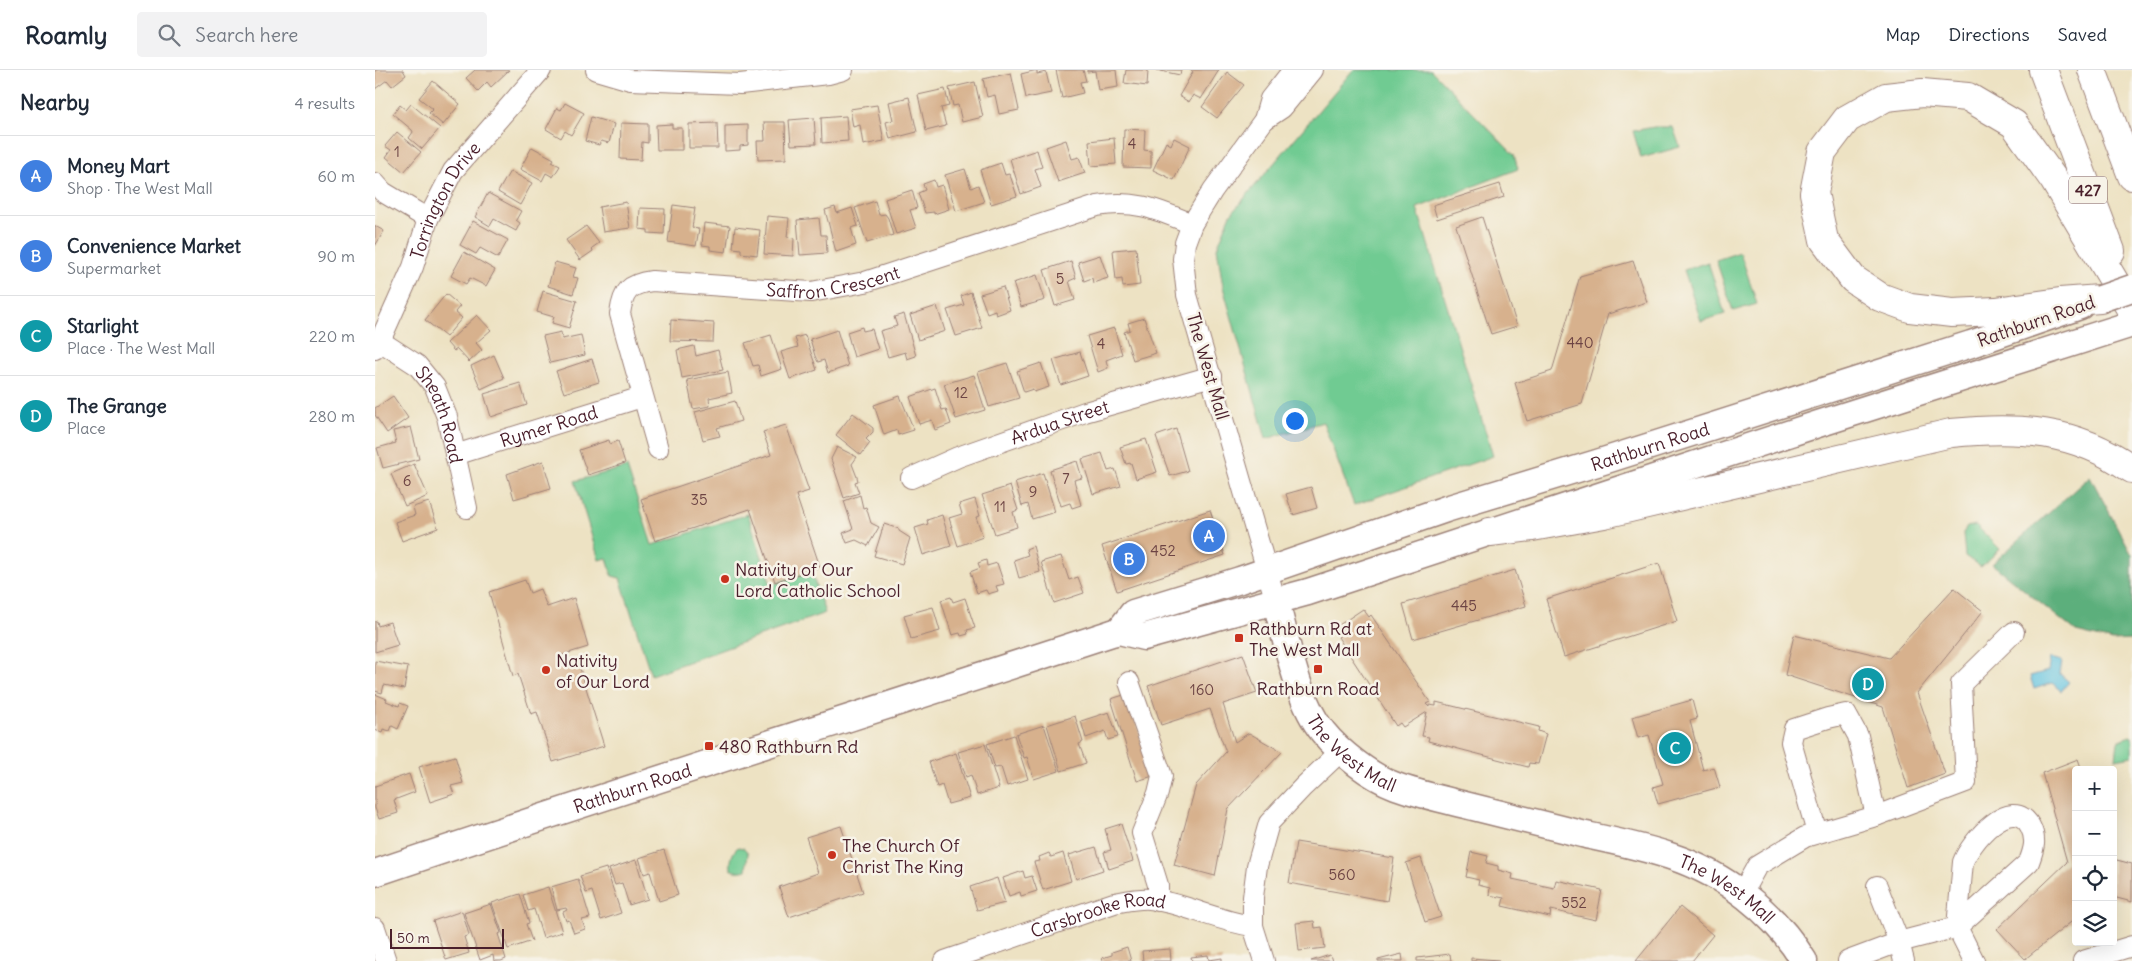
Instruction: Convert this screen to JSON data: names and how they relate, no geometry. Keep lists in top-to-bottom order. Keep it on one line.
{"streets":{"highway":["427"],"main road":["Rathburn Road","The West Mall"],"street":["Torrington Drive","Saffron Crescent","Sheath Road","Ardua Street","Rymer Road","Carsbrooke Road"]},"crossings":[["Torrington Drive","Sheath Road"],["Saffron Crescent","The West Mall"],["Saffron Crescent","Rymer Road"],["Rathburn Road","The West Mall"],["The West Mall","Ardua Street"],["Sheath Road","Rymer Road"]],"places":{"other":["Nativity of Our Lord Catholic School","Nativity of Our Lord","The Church Of Christ The King"],"transit":["Rathburn Rd at The West Mall","Rathburn Road","480 Rathburn Rd"]},"house_numbers":["4","1","5","440","4","12","7","6","9","35","11","452","445","160","560","552"],"scale_bar":"50 m","page":{"header":"Roamly","search":"Search here","nav":["Map","Directions","Saved"],"heading":["Nearby","4 results"],"list":[{"mark":"A","name":"Money Mart","note":"Shop · The West Mall","value":"60 m"},{"mark":"B","name":"Convenience Market","note":"Supermarket","value":"90 m"},{"mark":"C","name":"Starlight","note":"Place · The West Mall","value":"220 m"},{"mark":"D","name":"The Grange","note":"Place","value":"280 m"}],"pins":["A","B","D","C"],"map_buttons":["+","−"],"scale":"50 m"}}
